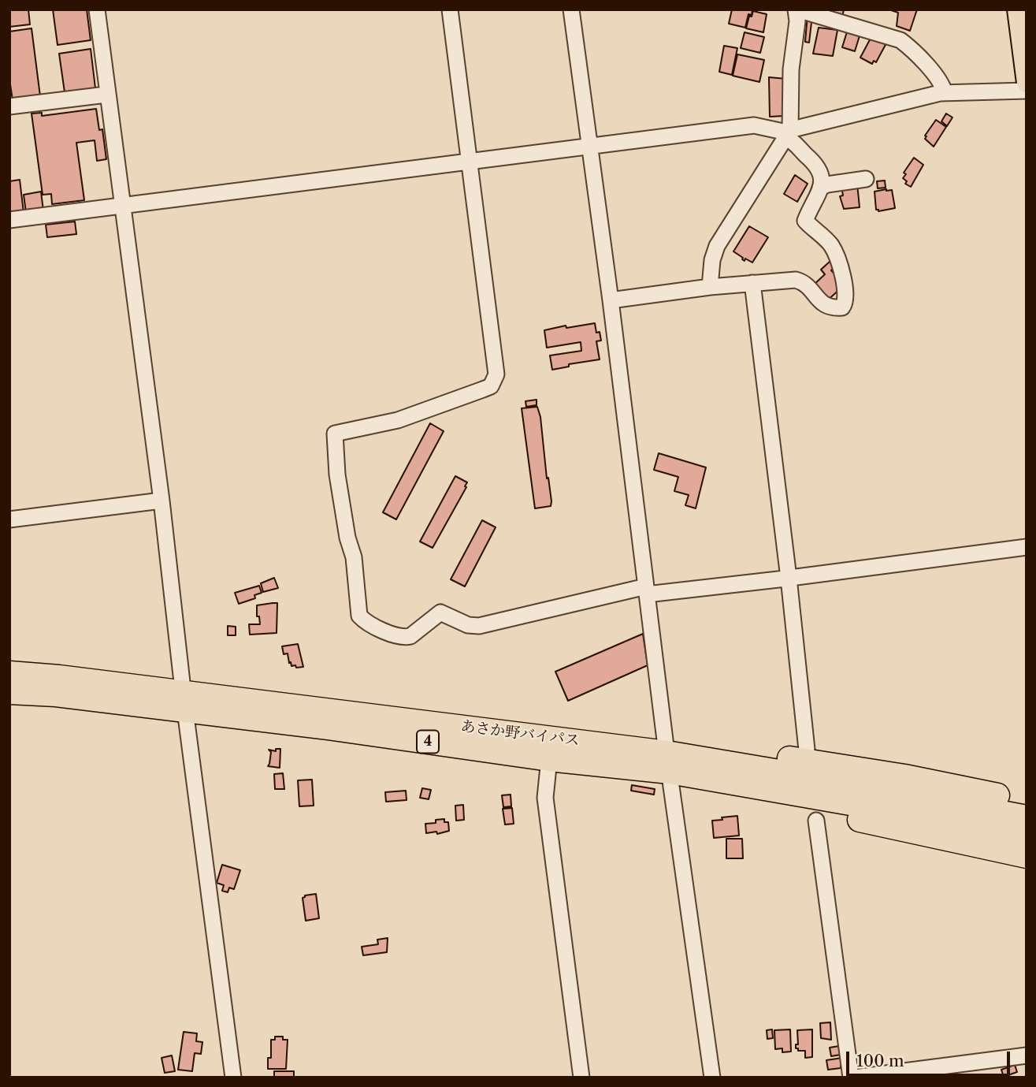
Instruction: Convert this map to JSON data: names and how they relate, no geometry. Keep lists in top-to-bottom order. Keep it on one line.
{"streets":{"highway":["あさか野バイパス","4"]},"crossings":[["あさか野バイパス","4"]],"scale_bar":"100 m"}
